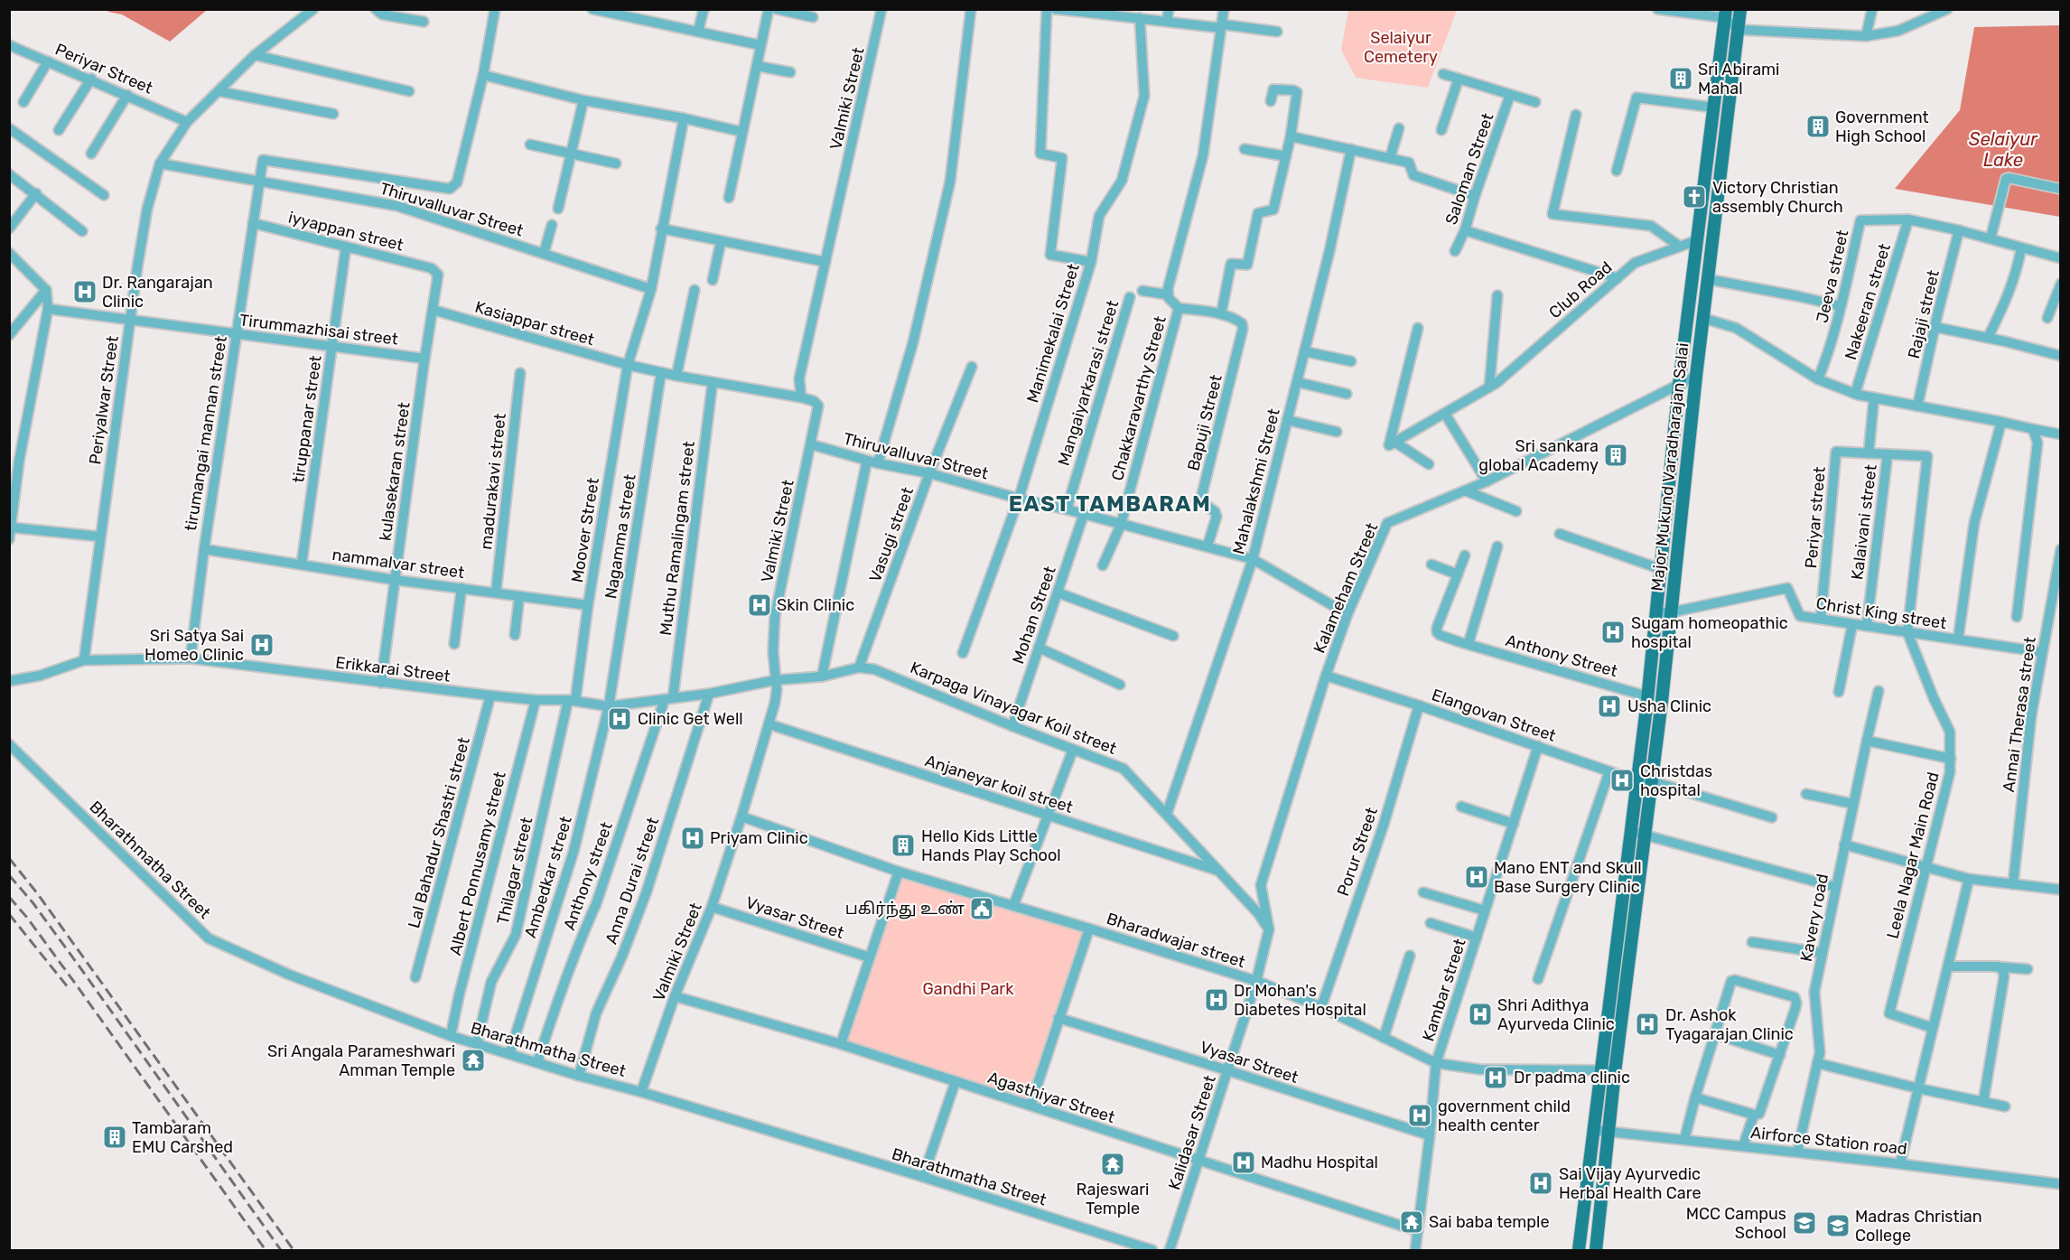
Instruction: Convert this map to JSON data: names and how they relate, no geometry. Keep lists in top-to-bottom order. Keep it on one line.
{"streets":{"main road":["Major Mukund Varadharajan Salai"],"street":["Periyar Street","Valmiki Street","Saloman Street","Thiruvalluvar Street","iyyappan street","Jeeva street","Club Road","Nakeeran street","Rajaji street","Kasiappar street","Tirummazhisai street","Manimekalai Street","Mangaiyarkarasi street","Chakkaravarthy Street","Periyalwar Street","tiruppanar street","Bapuji Street","tirumangai mannan street","kulasekaran street","madurakavi street","Mahalakshmi Street","Periyar street","Kalaivani street","Moover Street","Vasugi street","Nagamma street","Muthu Ramalingam street","nammalvar street","Kalameham Street","Christ King street","Mohan Street","Anthony Street","Erikkarai Street","Karpaga Vinayagar Koil street","Annai Therasa street","Elangovan Street","Anjaneyar koil street","Lal Bahadur Shastri street","Porur Street","Leela Nagar Main Road","Bharathmatha Street","Albert Ponnusamy street","Thilagar street","Anthony street","Ambedkar street","Anna Durai street","Vyasar Street","Kavery road","Bharadwajar street","Kambar street","Agasthiyar Street","Kalidasar Street","Airforce Station road"]},"crossings":[["Periyar Street","Periyalwar Street"],["Valmiki Street","Thiruvalluvar Street"],["Valmiki Street","Kasiappar street"],["Valmiki Street","Erikkarai Street"],["Valmiki Street","Karpaga Vinayagar Koil street"],["Valmiki Street","Anjaneyar koil street"],["Valmiki Street","Bharathmatha Street"],["Valmiki Street","Vyasar Street"],["Valmiki Street","Bharadwajar street"],["Valmiki Street","Agasthiyar Street"],["Thiruvalluvar Street","Manimekalai Street"],["Thiruvalluvar Street","Mangaiyarkarasi street"],["Thiruvalluvar Street","Chakkaravarthy Street"],["Thiruvalluvar Street","Periyalwar Street"],["Thiruvalluvar Street","Bapuji Street"],["Thiruvalluvar Street","tirumangai mannan street"],["Thiruvalluvar Street","Mahalakshmi Street"],["Thiruvalluvar Street","Vasugi street"],["Thiruvalluvar Street","Kalameham Street"],["Thiruvalluvar Street","Mohan Street"],["iyyappan street","tiruppanar street"],["iyyappan street","tirumangai mannan street"],["iyyappan street","kulasekaran street"],["Jeeva street","Nakeeran street"],["Jeeva street","Rajaji street"],["Club Road","Major Mukund Varadharajan Salai"],["Kasiappar street","kulasekaran street"],["Kasiappar street","Moover Street"],["Kasiappar street","Nagamma street"],["Kasiappar street","Muthu Ramalingam street"],["Tirummazhisai street","Periyalwar Street"],["Tirummazhisai street","tiruppanar street"],["Tirummazhisai street","tirumangai mannan street"],["Tirummazhisai street","kulasekaran street"],["Mangaiyarkarasi street","Chakkaravarthy Street"],["Chakkaravarthy Street","Bapuji Street"],["Periyalwar Street","Erikkarai Street"],["tiruppanar street","nammalvar street"],["tirumangai mannan street","nammalvar street"],["tirumangai mannan street","Erikkarai Street"],["Major Mukund Varadharajan Salai","Kalameham Street"],["Major Mukund Varadharajan Salai","Christ King street"],["Major Mukund Varadharajan Salai","Anthony Street"],["Major Mukund Varadharajan Salai","Elangovan Street"],["Major Mukund Varadharajan Salai","Bharadwajar street"],["Major Mukund Varadharajan Salai","Airforce Station road"],["kulasekaran street","nammalvar street"],["kulasekaran street","Erikkarai Street"],["madurakavi street","nammalvar street"],["Mahalakshmi Street","Karpaga Vinayagar Koil street"],["Periyar street","Christ King street"],["Kalaivani street","Christ King street"],["Moover Street","nammalvar street"],["Moover Street","Erikkarai Street"],["Moover Street","Thilagar street"],["Vasugi street","Karpaga Vinayagar Koil street"],["Nagamma street","Erikkarai Street"],["Nagamma street","Ambedkar street"],["Muthu Ramalingam street","Erikkarai Street"],["Muthu Ramalingam street","Anthony street"],["Kalameham Street","Karpaga Vinayagar Koil street"],["Kalameham Street","Elangovan Street"],["Kalameham Street","Kalidasar Street"],["Christ King street","Annai Therasa street"],["Christ King street","Leela Nagar Main Road"],["Mohan Street","Karpaga Vinayagar Koil street"],["Erikkarai Street","Karpaga Vinayagar Koil street"],["Erikkarai Street","Lal Bahadur Shastri street"],["Erikkarai Street","Albert Ponnusamy street"],["Erikkarai Street","Thilagar street"],["Erikkarai Street","Anthony street"],["Erikkarai Street","Ambedkar street"],["Erikkarai Street","Anna Durai street"],["Karpaga Vinayagar Koil street","Anjaneyar koil street"],["Karpaga Vinayagar Koil street","Kalidasar Street"],["Elangovan Street","Porur Street"],["Elangovan Street","Kambar street"],["Porur Street","Bharadwajar street"],["Bharathmatha Street","Albert Ponnusamy street"],["Bharathmatha Street","Thilagar street"],["Bharathmatha Street","Anthony street"],["Bharathmatha Street","Ambedkar street"],["Bharathmatha Street","Anna Durai street"],["Vyasar Street","Kambar street"],["Vyasar Street","Kalidasar Street"],["Kavery road","Airforce Station road"],["Bharadwajar street","Kambar street"],["Bharadwajar street","Kalidasar Street"],["Kambar street","Agasthiyar Street"],["Agasthiyar Street","Kalidasar Street"]],"districts":["EAST TAMBARAM"],"water":["Selaiyur Lake"],"parks":["Selaiyur Cemetery","Gandhi Park"],"places":{"building":["Sri Abirami Mahal","Government High School","Sri sankara global Academy","Hello Kids Little Hands Play School","Tambaram EMU Carshed"],"church":["Victory Christian assembly Church"],"hospital":["Dr. Rangarajan Clinic","Skin Clinic","Sugam homeopathic hospital","Sri Satya Sai Homeo Clinic","Usha Clinic","Clinic Get Well","Christdas hospital","Priyam Clinic","Mano ENT and Skull Base Surgery Clinic","Dr Mohan's Diabetes Hospital","Shri Adithya Ayurveda Clinic","Dr. Ashok Tyagarajan Clinic","Dr padma clinic","government child health center","Madhu Hospital","Sai Vijay Ayurvedic Herbal Health Care"],"public building":["பகிர்ந்து உண்"],"temple":["Sri Angala Parameshwari Amman Temple","Rajeswari Temple","Sai baba temple"],"school or university":["MCC Campus School","Madras Christian College"]}}
